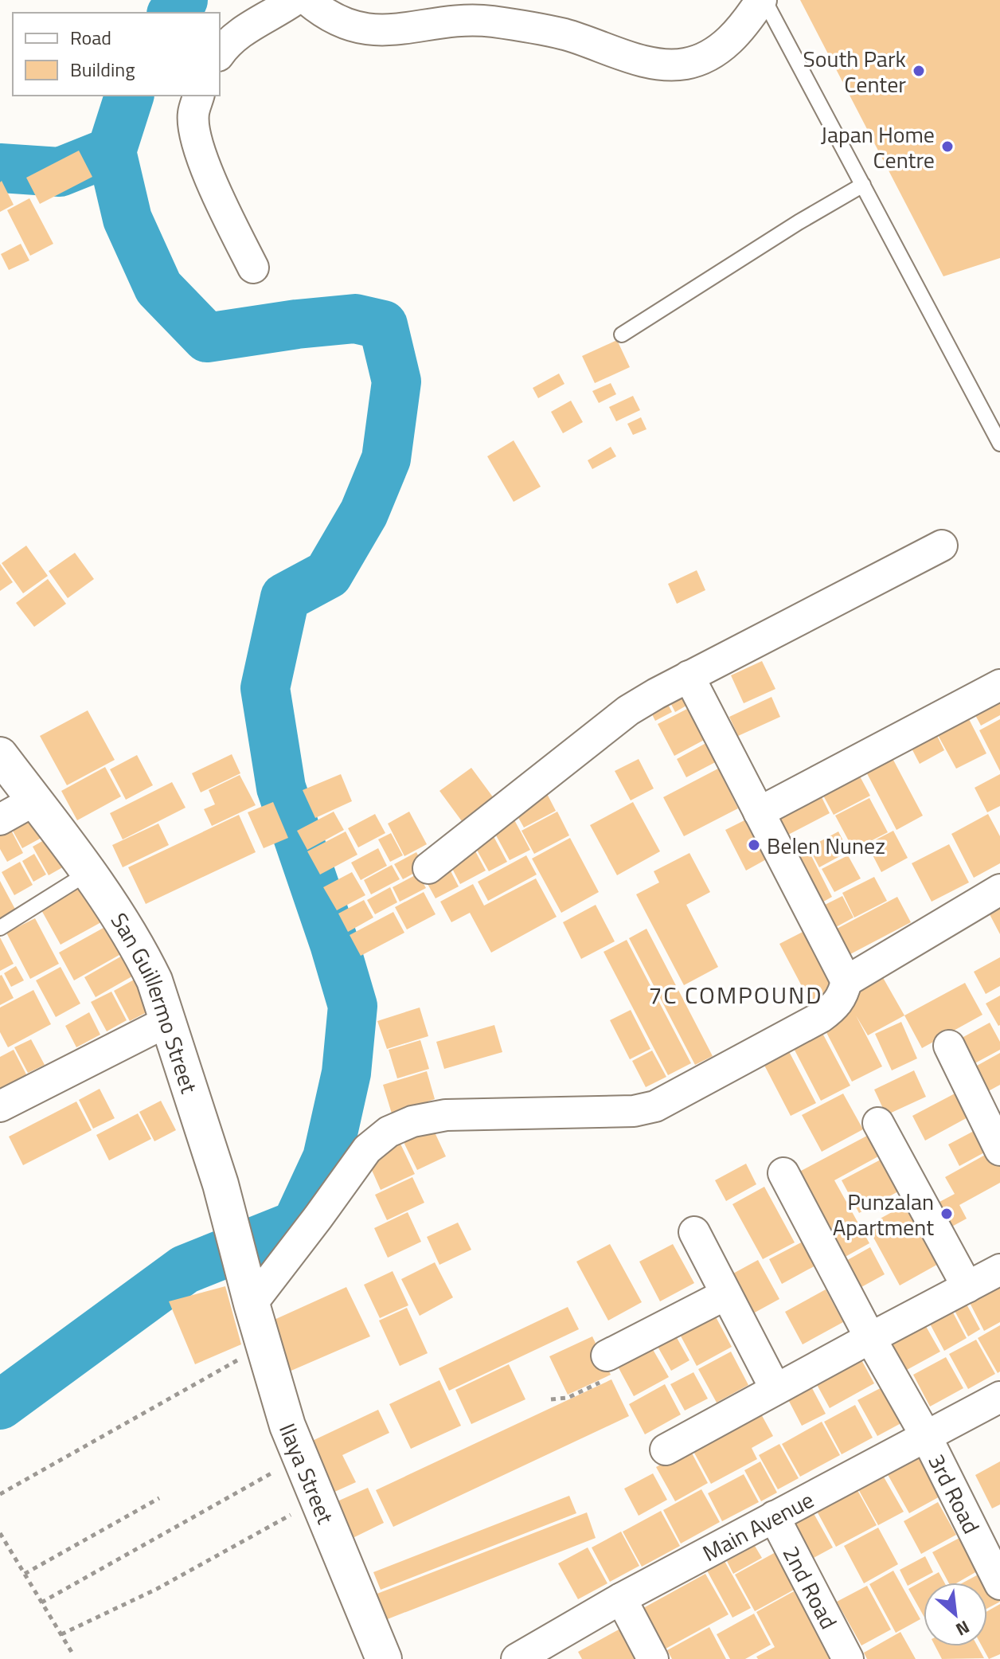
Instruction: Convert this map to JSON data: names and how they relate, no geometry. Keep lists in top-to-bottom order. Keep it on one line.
{"streets":{"main road":["San Guillermo Street","Ilaya Street"],"street":["3rd Road","Main Avenue","2nd Road"]},"crossings":[["San Guillermo Street","Ilaya Street"],["3rd Road","Main Avenue"],["Main Avenue","2nd Road"]],"districts":["7C COMPOUND"],"places":["South Park Center","Japan Home Centre","Belen Nunez","Punzalan Apartment"],"legend":["Road","Building"],"north":"bottom right"}
